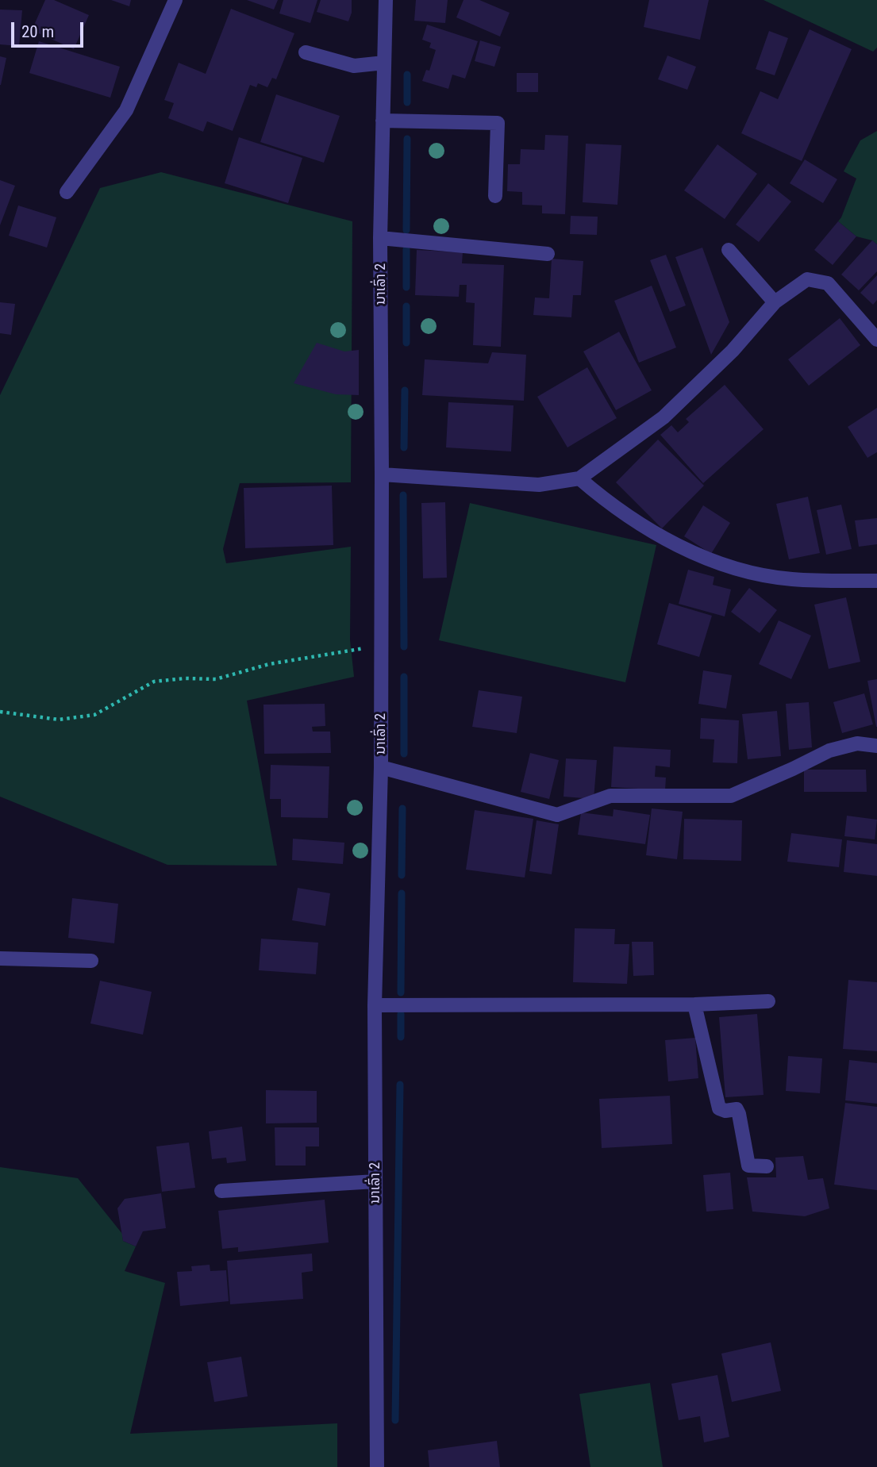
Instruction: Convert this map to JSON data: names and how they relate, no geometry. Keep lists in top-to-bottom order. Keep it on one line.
{"streets":{"street":["ນາເລົ່າ 2"]},"scale_bar":"20 m"}
